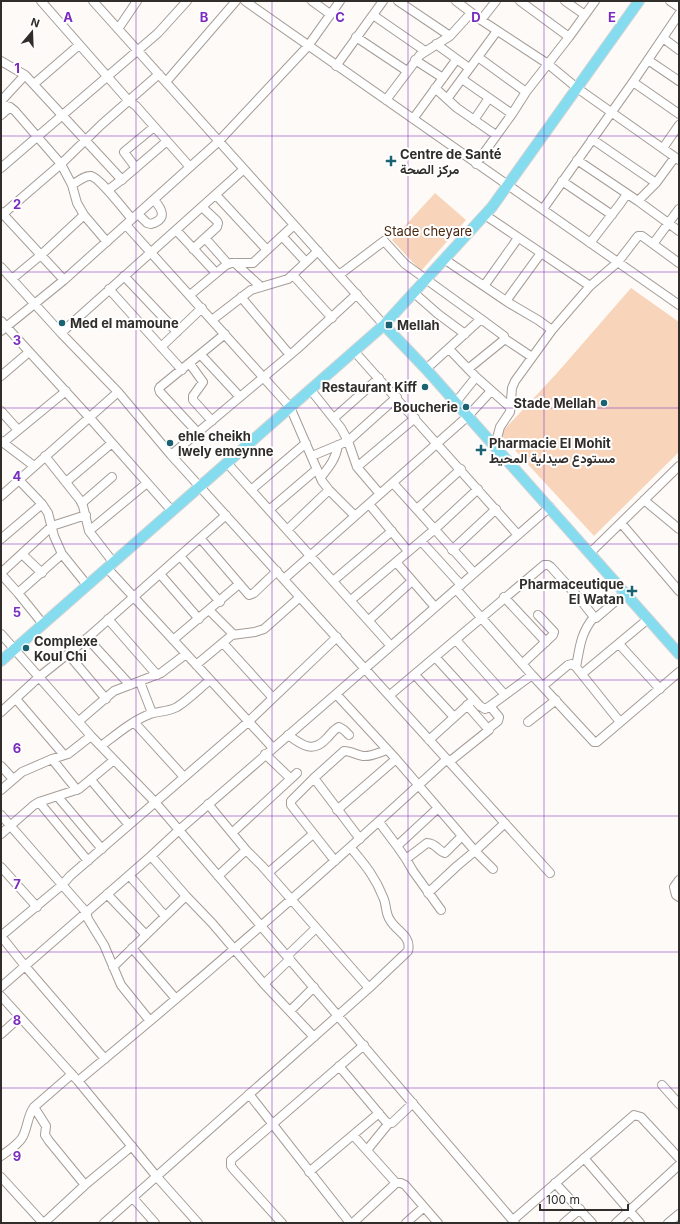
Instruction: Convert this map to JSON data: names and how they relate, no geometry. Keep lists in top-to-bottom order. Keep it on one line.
{"parks":["Stade cheyare"],"places":{"health":["Centre de Santé مركز الصحة","Pharmacie El Mohit مستودع صيدلية المحيط","Pharmaceutique El Watan"],"other":["Med el mamoune","Restaurant Kiff","Stade Mellah","Boucherie","ehle cheikh lwely emeynne","Complexe Koul Chi"],"transit":["Mellah"]},"scale_bar":"100 m","north":"top","grid":{"columns":["A","B","C","D","E"],"rows":["1","2","3","4","5","6","7","8","9"]}}
